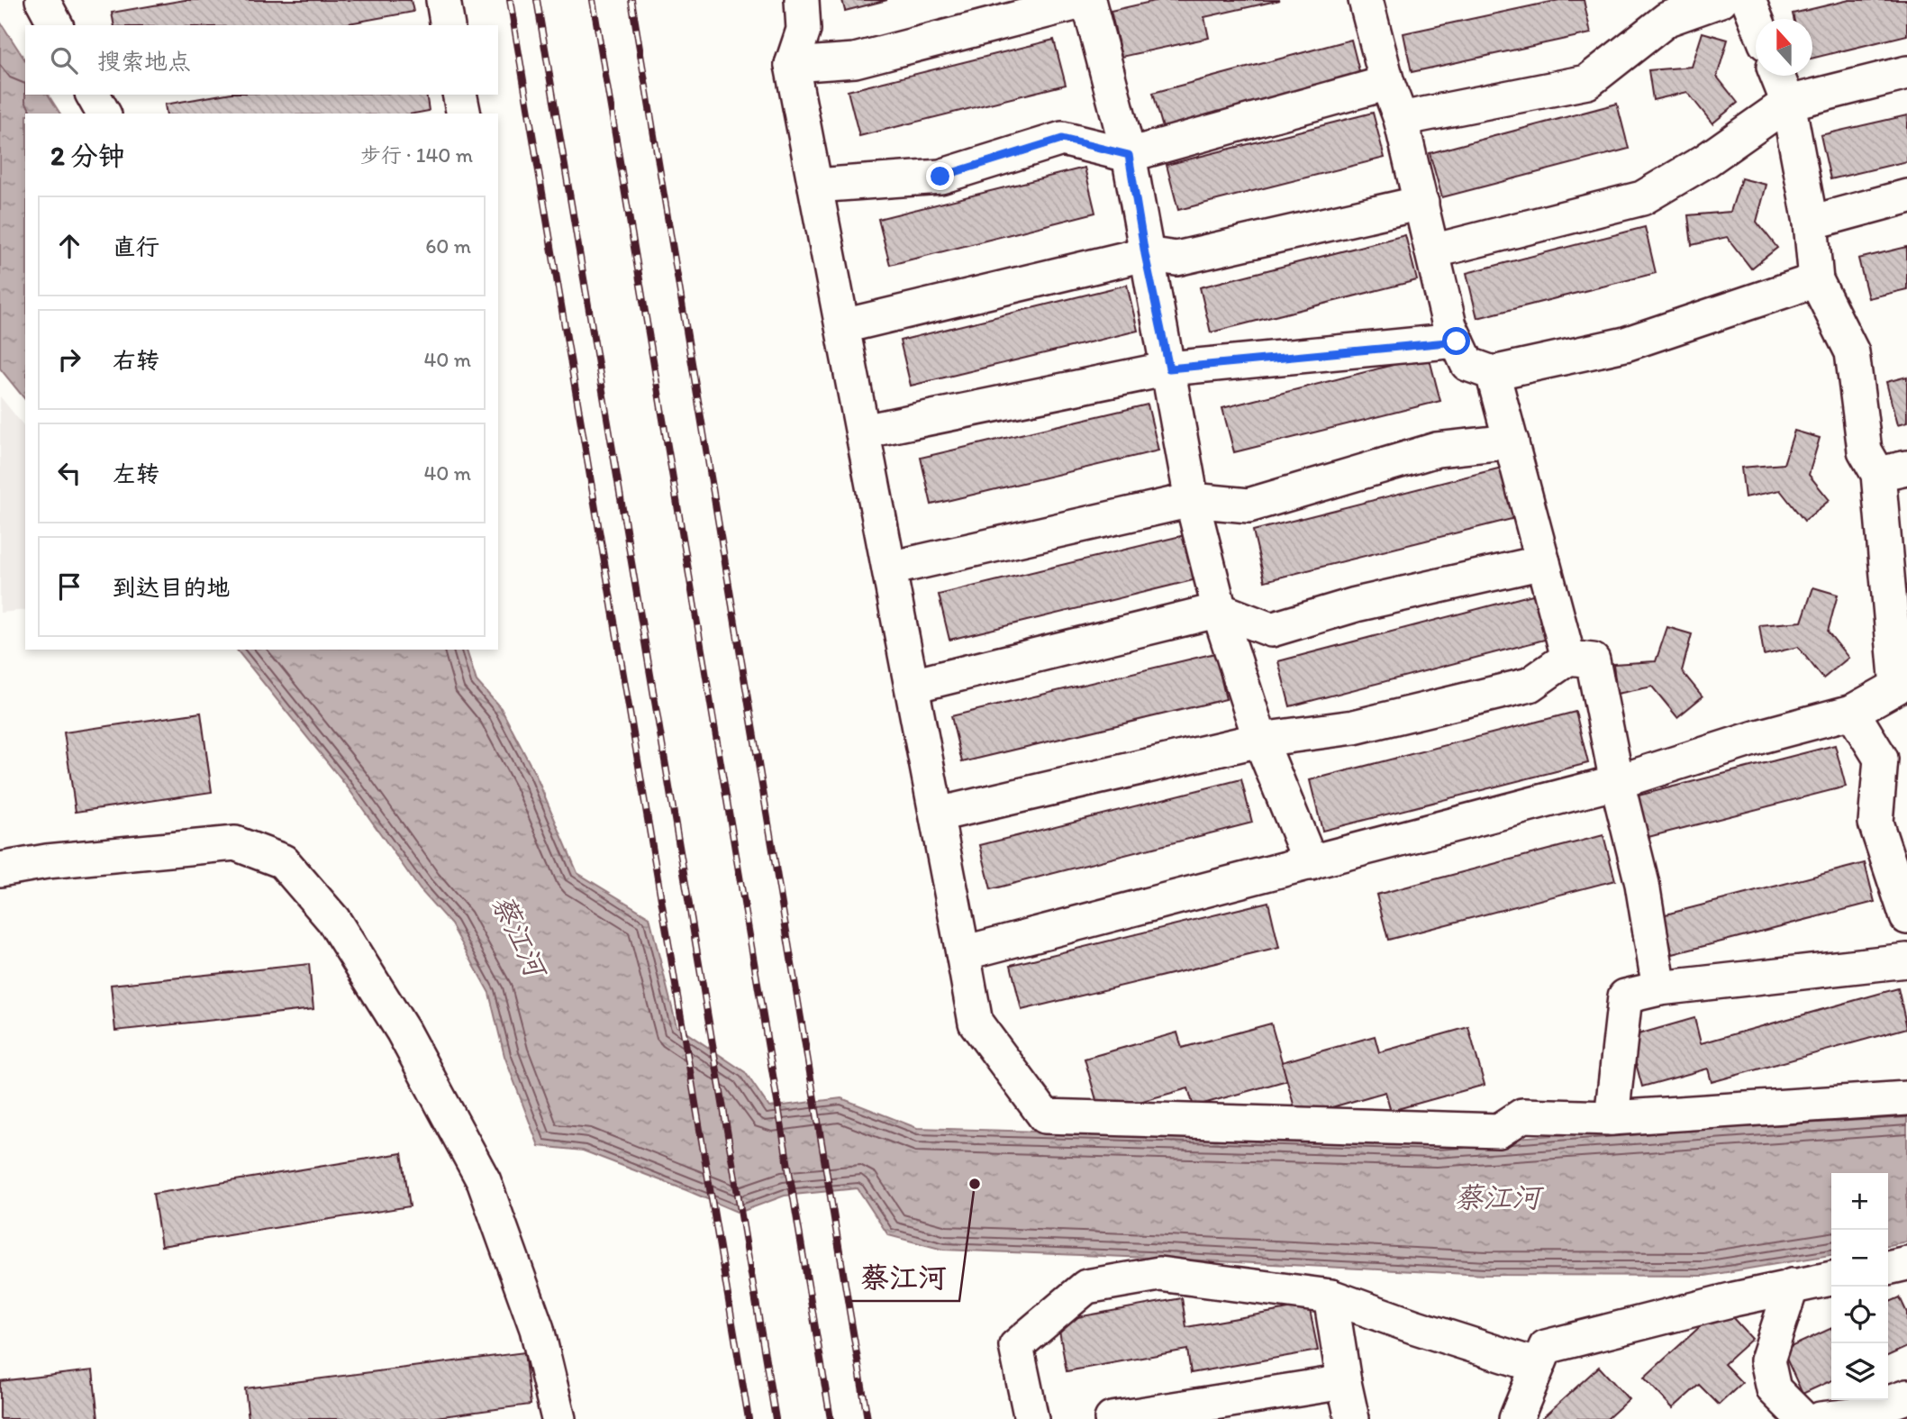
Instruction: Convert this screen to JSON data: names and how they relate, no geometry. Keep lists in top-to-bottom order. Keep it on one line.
{"water":["蔡江河"],"places":["蔡江河"],"north":"top","page":{"search":"搜索地点","heading":["2 分钟","步行 · 140 m"],"list":[["直行","60 m"],["右转","40 m"],["左转","40 m"],"到达目的地"],"map_buttons":["+","−"]}}
